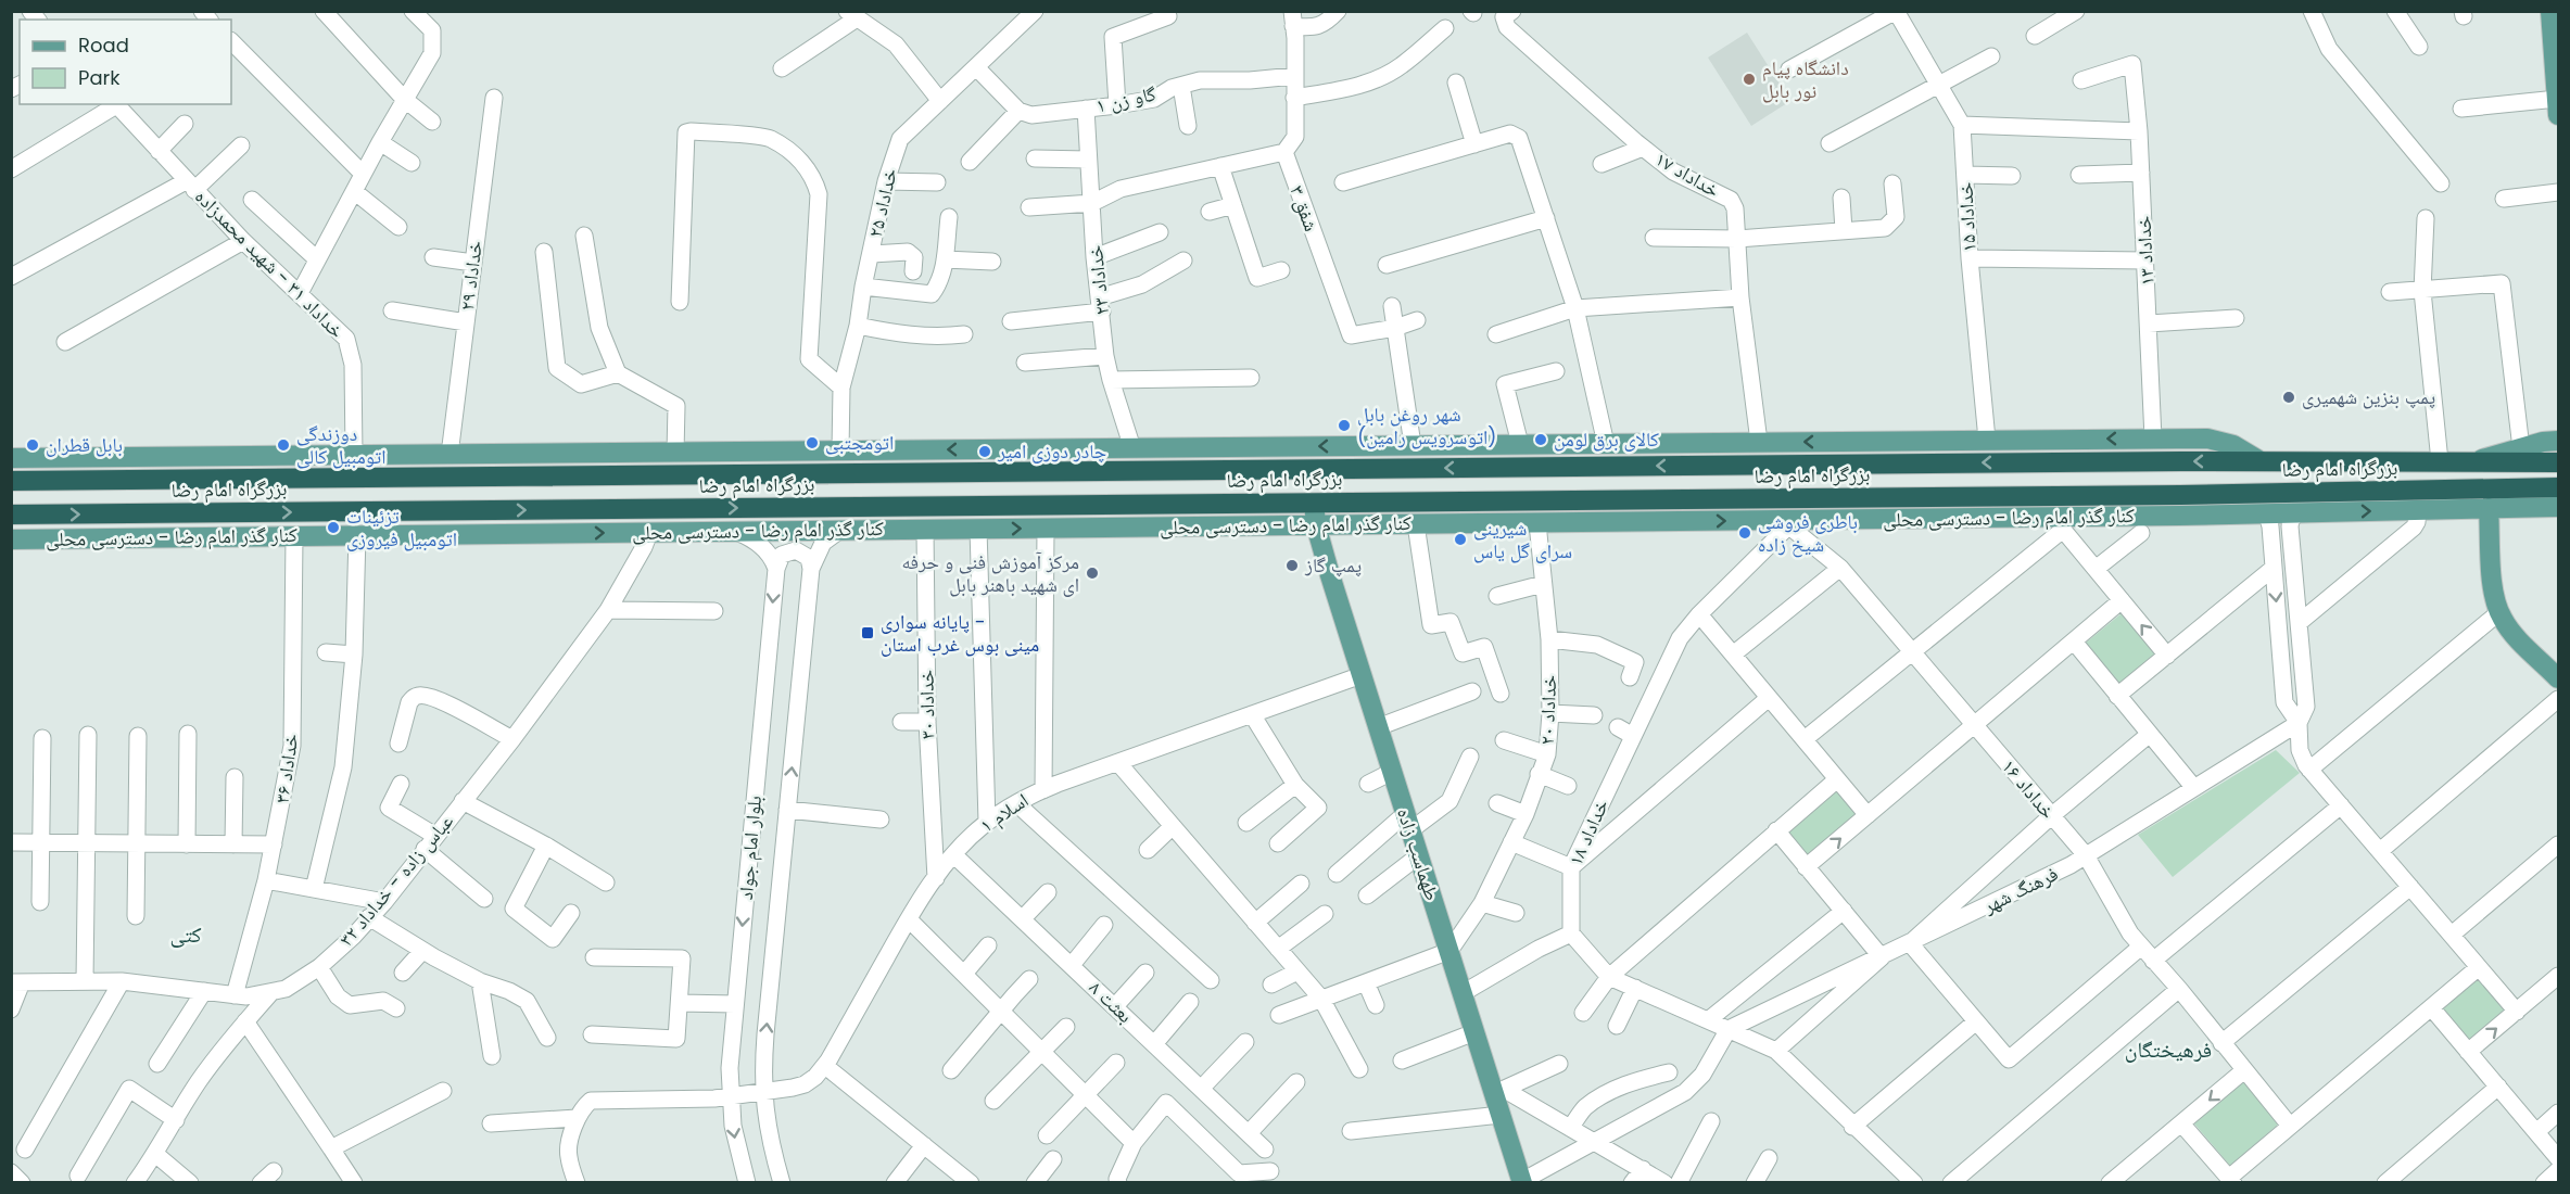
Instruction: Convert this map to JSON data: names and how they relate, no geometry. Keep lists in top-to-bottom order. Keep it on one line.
{"streets":{"highway":["بزرگراه امام رضا"],"main road":["کنار گذر امام رضا - دسترسی محلی","طهماسب زاده"],"street":["گاو زن ۱","خداداد ۱۷","خداداد ۲۵","شفق ۳","خداداد ۱۵","خداداد ۱۳","خداداد ۳۱ - شهید محمدزاده","خداداد ۲۹","خداداد ۲۳","خداداد ۳۰","خداداد ۲۰","خداداد ۳۶","خداداد ۱۶","اسلام ۱","خداداد ۱۸","بلوار امام جواد","عباس زاده - خداداد ۳۲","فرهنگ شهر","بعثت ۸"]},"crossings":[["گاو زن ۱","خداداد ۲۳"],["بزرگراه امام رضا","طهماسب زاده"],["کنار گذر امام رضا - دسترسی محلی","خداداد ۳۰"],["کنار گذر امام رضا - دسترسی محلی","خداداد ۲۰"],["کنار گذر امام رضا - دسترسی محلی","خداداد ۳۶"],["کنار گذر امام رضا - دسترسی محلی","خداداد ۱۶"],["کنار گذر امام رضا - دسترسی محلی","خداداد ۱۸"],["کنار گذر امام رضا - دسترسی محلی","بلوار امام جواد"],["کنار گذر امام رضا - دسترسی محلی","طهماسب زاده"],["کنار گذر امام رضا - دسترسی محلی","عباس زاده - خداداد ۳۲"],["خداداد ۳۰","اسلام ۱"],["خداداد ۲۰","طهماسب زاده"],["خداداد ۳۶","عباس زاده - خداداد ۳۲"],["خداداد ۱۶","خداداد ۱۸"],["خداداد ۱۶","فرهنگ شهر"],["اسلام ۱","بلوار امام جواد"],["اسلام ۱","طهماسب زاده"],["اسلام ۱","بعثت ۸"]],"districts":["کتی","فرهیختگان"],"places":{"other":["دانشگاه پیام نور بابل","پمپ بنزین شهمیری","شهر روغن بابل (اتوسرویس رامین)","کالای برق لومن","اتومجتبی","بابل قطران","دوزندگی اتومبیل کالی","چادر دوزی امیر","تزئینات اتومبیل فیروزی","باطری فروشی شیخ زاده","شیرینی سرای گل یاس","پمپ گاز","مرکز آموزش فنی و حرفه ای شهید باهنر بابل"],"transit":["پایانه سواری - مینی بوس غرب استان"]},"legend":["Road","Park"]}
